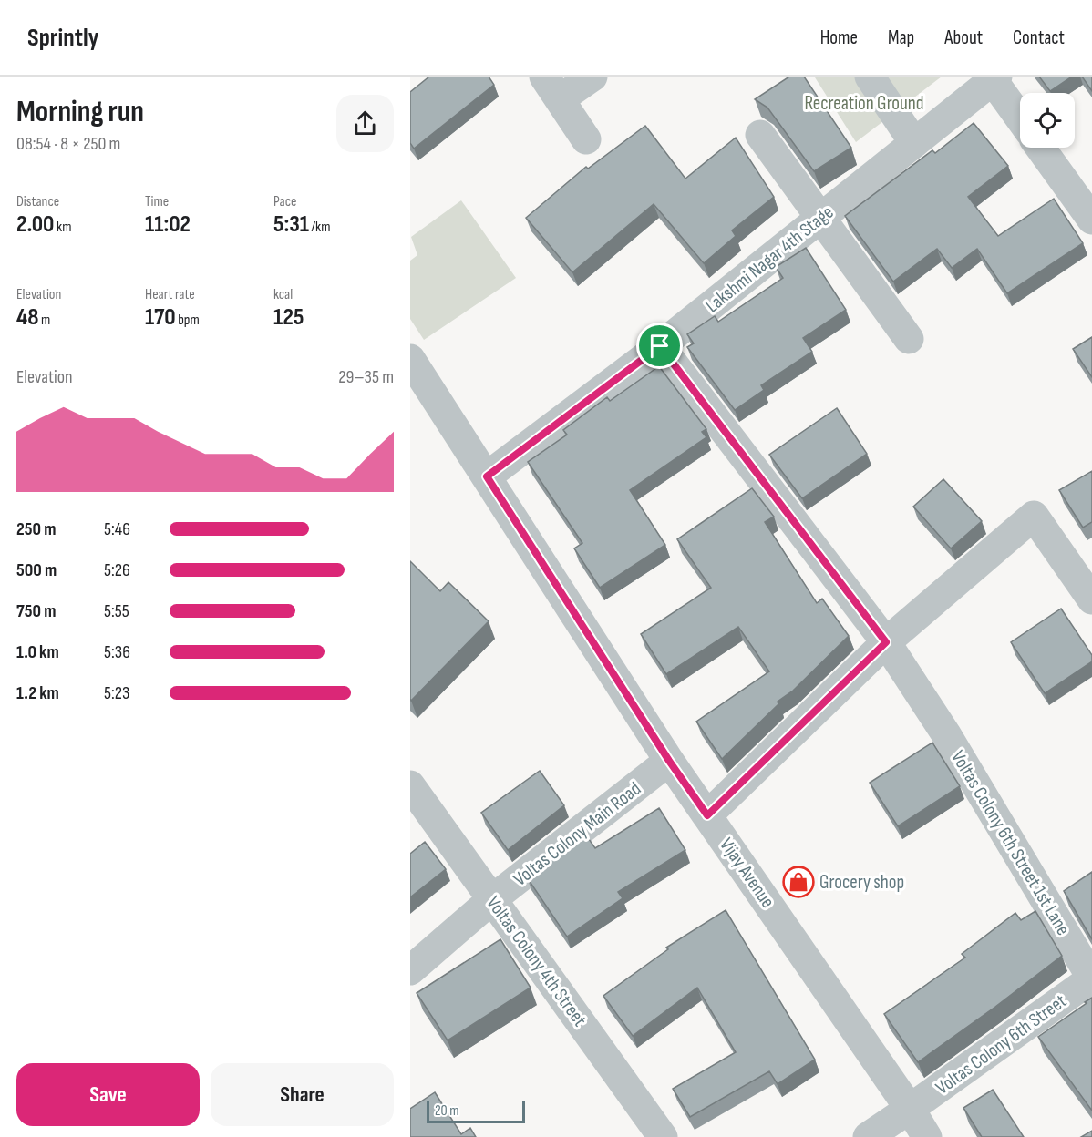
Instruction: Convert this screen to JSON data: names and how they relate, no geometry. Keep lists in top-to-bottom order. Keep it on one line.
{"streets":{"street":["Lakshmi Nagar 4th Stage","Voltas Colony Main Road","Voltas Colony 6th Street 1st Lane","Vijay Avenue","Voltas Colony 4th Street","Voltas Colony 6th Street"]},"crossings":[["Lakshmi Nagar 4th Stage","Voltas Colony 6th Street 1st Lane"],["Lakshmi Nagar 4th Stage","Vijay Avenue"],["Voltas Colony Main Road","Vijay Avenue"],["Voltas Colony Main Road","Voltas Colony 4th Street"],["Voltas Colony 6th Street 1st Lane","Voltas Colony 6th Street"],["Vijay Avenue","Voltas Colony 6th Street"]],"parks":["Recreation Ground"],"places":{"shop":["Grocery shop"]},"scale_bar":"20 m","page":{"header":"Sprintly","nav":["Home","Map","About","Contact"],"heading":["Morning run","08:54 · 8 × 250 m"],"stats":[["Distance","2.00 km"],["Time","11:02"],["Pace","5:31 /km"],["Elevation","48 m"],["Heart rate","170 bpm"],["kcal","125"]],"chart":["Elevation","29–35 m"],"list":[{"name":"250 m","note":"5:46"},{"name":"500 m","note":"5:26"},{"name":"750 m","note":"5:55"},{"name":"1.0 km","note":"5:36"},{"name":"1.2 km","note":"5:23"}],"buttons":["Save","Share"],"scale":"20 m"}}
